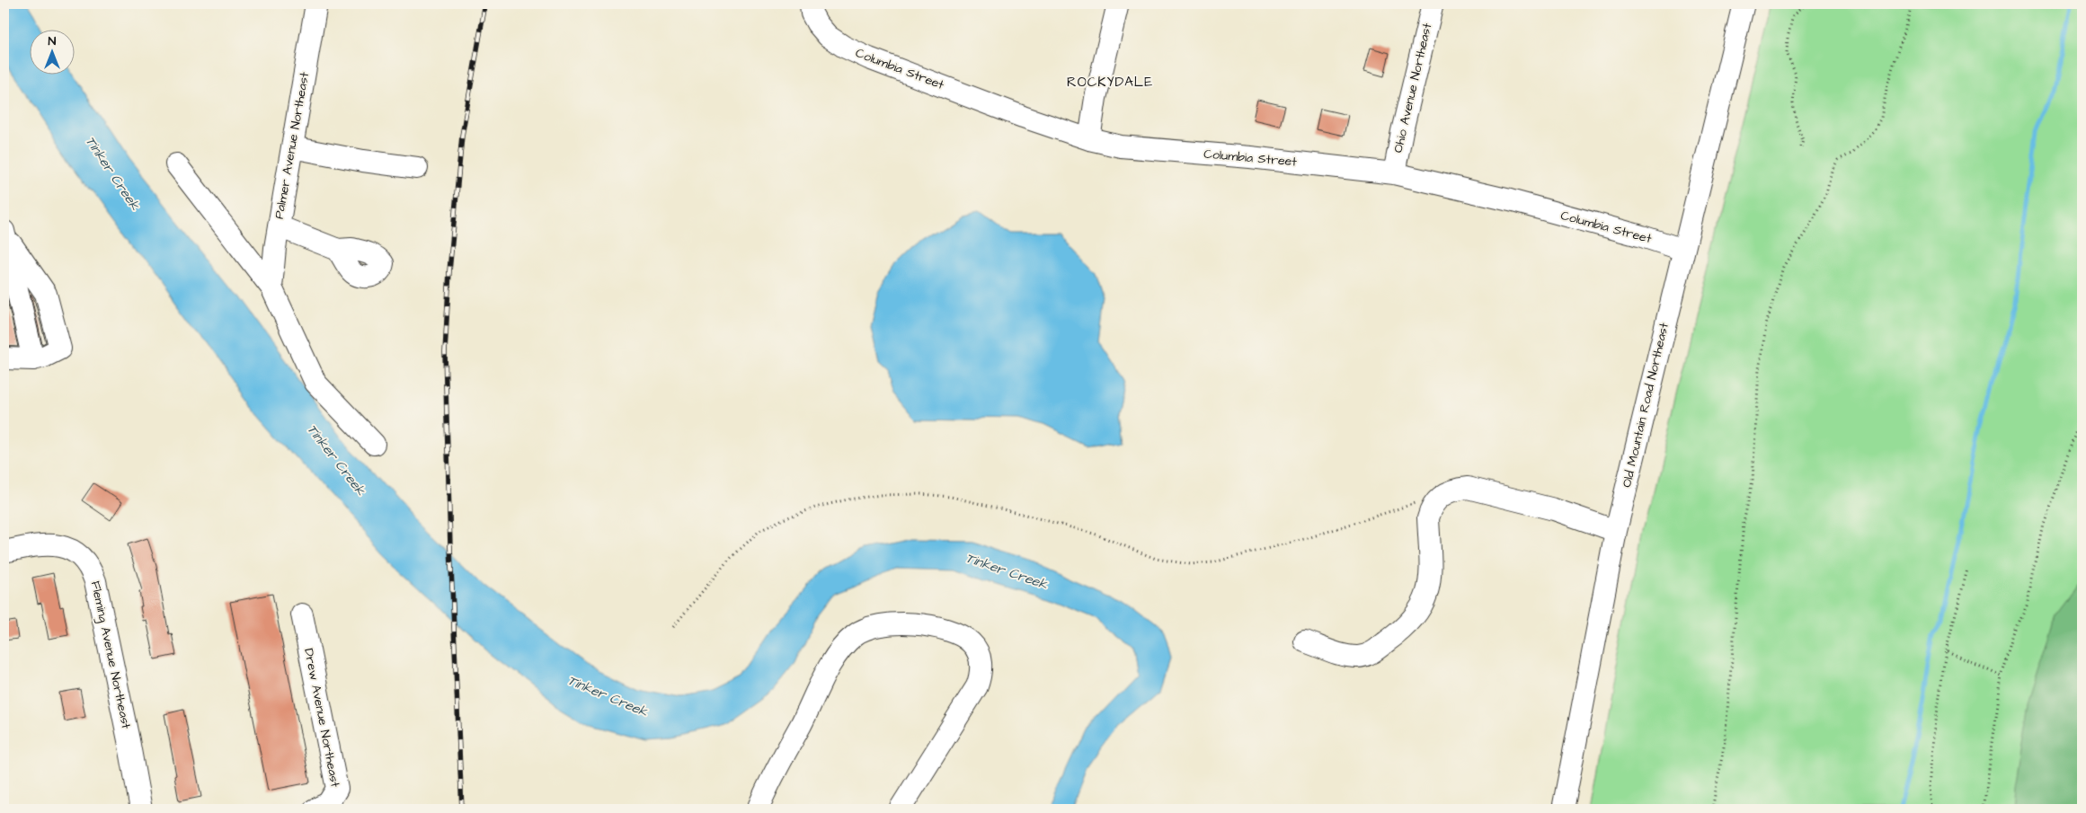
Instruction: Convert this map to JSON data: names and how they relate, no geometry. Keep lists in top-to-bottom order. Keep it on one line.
{"streets":{"street":["Columbia Street","Ohio Avenue Northeast","Palmer Avenue Northeast","Old Mountain Road Northeast","Fleming Avenue Northeast","Drew Avenue Northeast"]},"crossings":[["Columbia Street","Ohio Avenue Northeast"],["Columbia Street","Old Mountain Road Northeast"]],"districts":["ROCKYDALE"],"water":["Tinker Creek"],"north":"top"}
